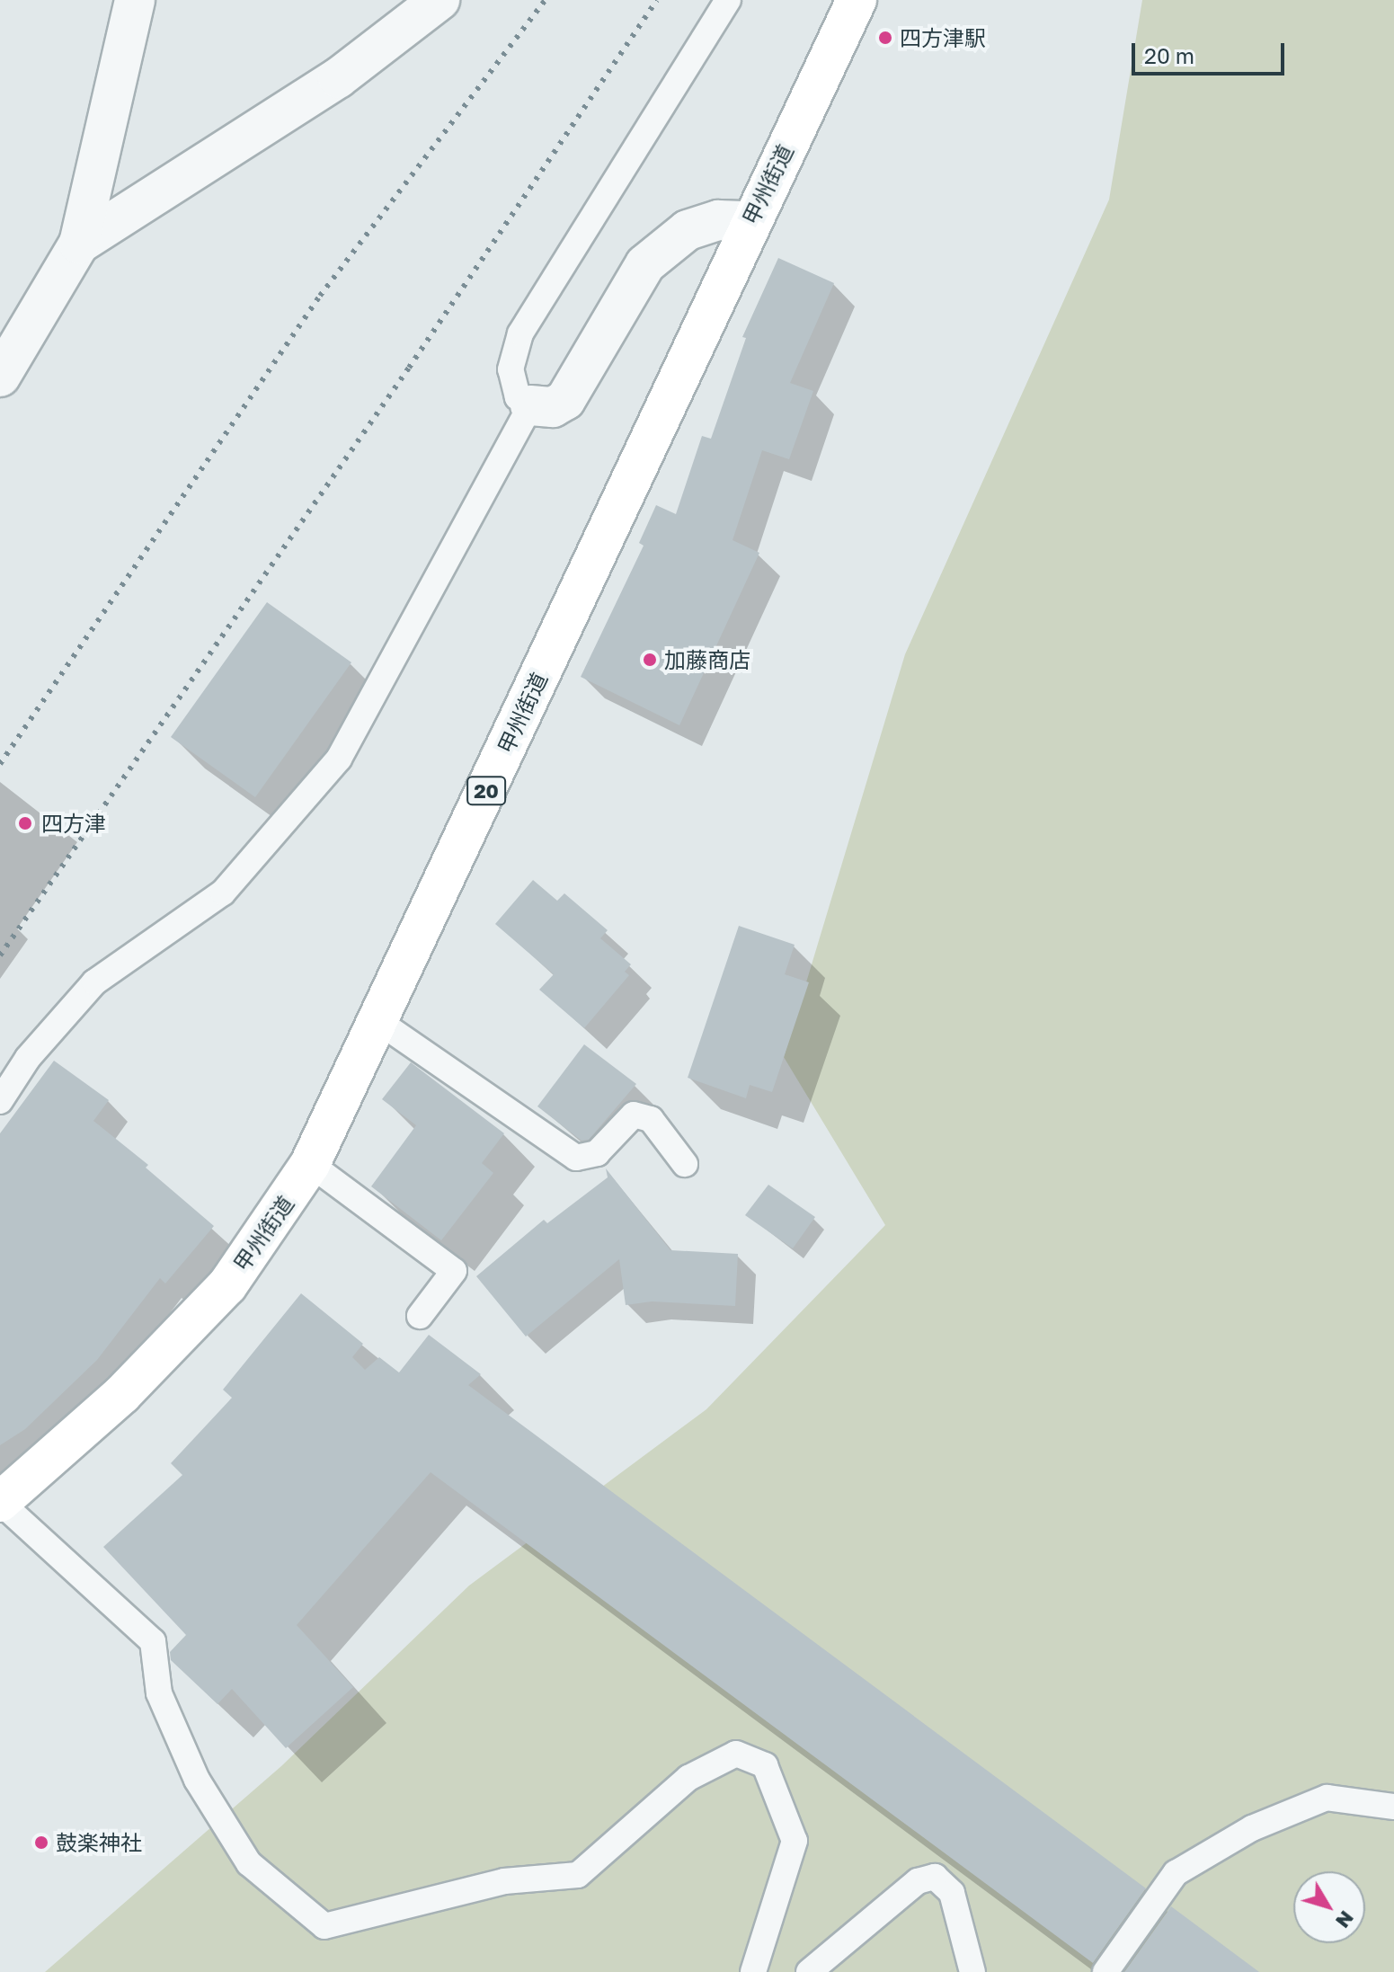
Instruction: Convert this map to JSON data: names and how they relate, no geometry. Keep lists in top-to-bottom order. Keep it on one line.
{"streets":{"highway":["甲州街道","20"]},"places":["四方津駅","加藤商店","四方津","鼓楽神社"],"scale_bar":"20 m","north":"bottom right"}
